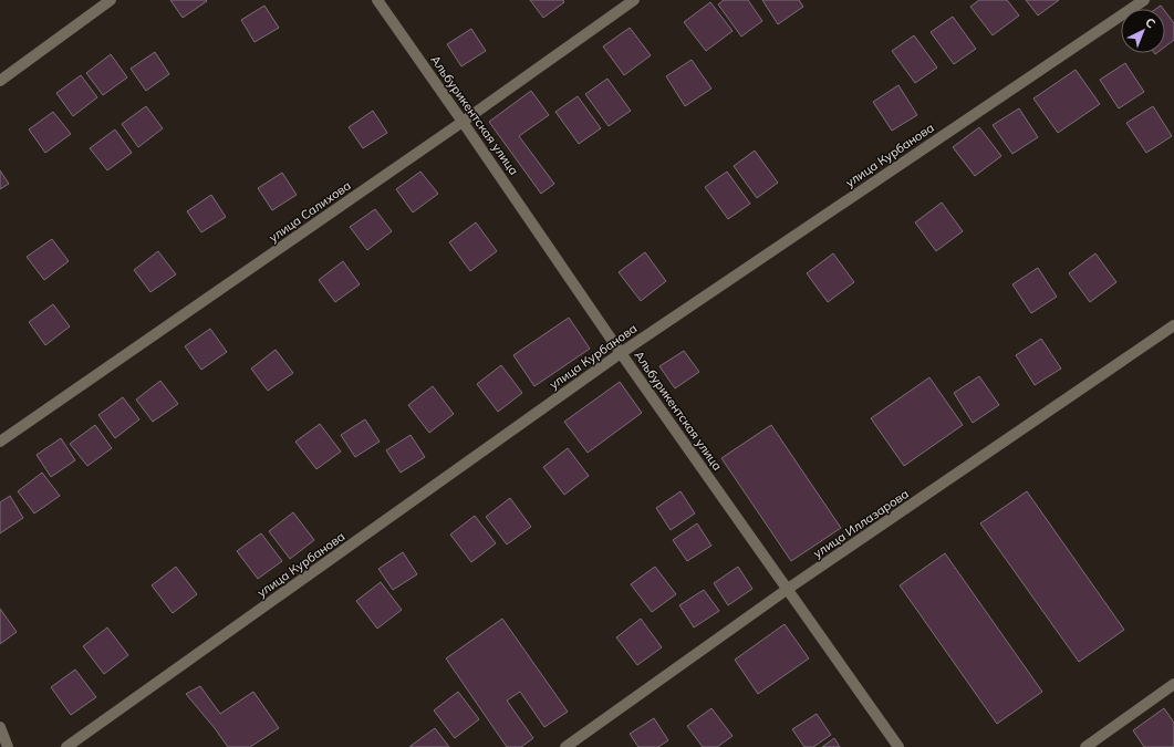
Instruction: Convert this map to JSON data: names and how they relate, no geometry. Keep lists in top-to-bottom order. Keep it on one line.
{"streets":{"street":["Альбурикентская улица","улица Курбанова","улица Салихова","улица Иллазарова"]},"crossings":[["Альбурикентская улица","улица Курбанова"],["Альбурикентская улица","улица Салихова"],["Альбурикентская улица","улица Иллазарова"]],"north":"top right"}
